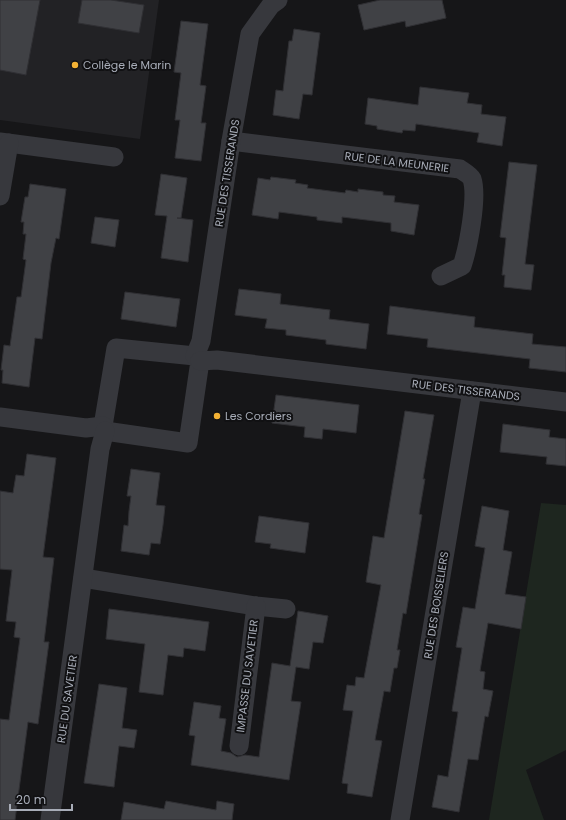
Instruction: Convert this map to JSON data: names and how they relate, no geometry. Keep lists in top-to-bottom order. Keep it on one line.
{"streets":{"street":["RUE DE LA MEUNERIE","RUE DES TISSERANDS","RUE DES BOISSELIERS","IMPASSE DU SAVETIER","RUE DU SAVETIER"]},"crossings":[["RUE DE LA MEUNERIE","RUE DES TISSERANDS"],["RUE DES TISSERANDS","RUE DES BOISSELIERS"],["RUE DES TISSERANDS","RUE DU SAVETIER"]],"places":["Collège le Marin","Les Cordiers"],"scale_bar":"20 m"}
